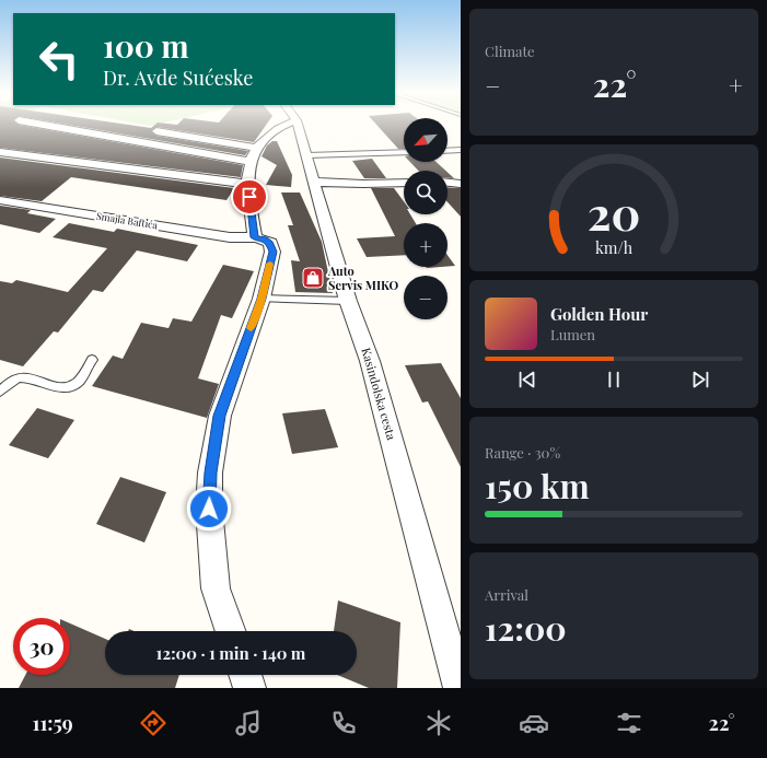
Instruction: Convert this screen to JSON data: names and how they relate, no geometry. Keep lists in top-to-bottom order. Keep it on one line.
{"streets":{"street":["Smajla Baftića","Kasindolska cesta"]},"places":{"shop":["Auto Servis MIKO"]},"north":"bottom left","page":{"tile":["Climate",["Range · 30%","150 km"],["Arrival","12:00"]],"turn":["100 m","Dr. Avde Sućeske"],"heat":["−","22°","+"],"map_buttons":["+","−"],"song":["Golden Hour","Lumen"],"limit":"30","trip":"12:00 · 1 min · 140 m","tabs":["11:59","22°"],"gauge":["20","km/h"]}}
